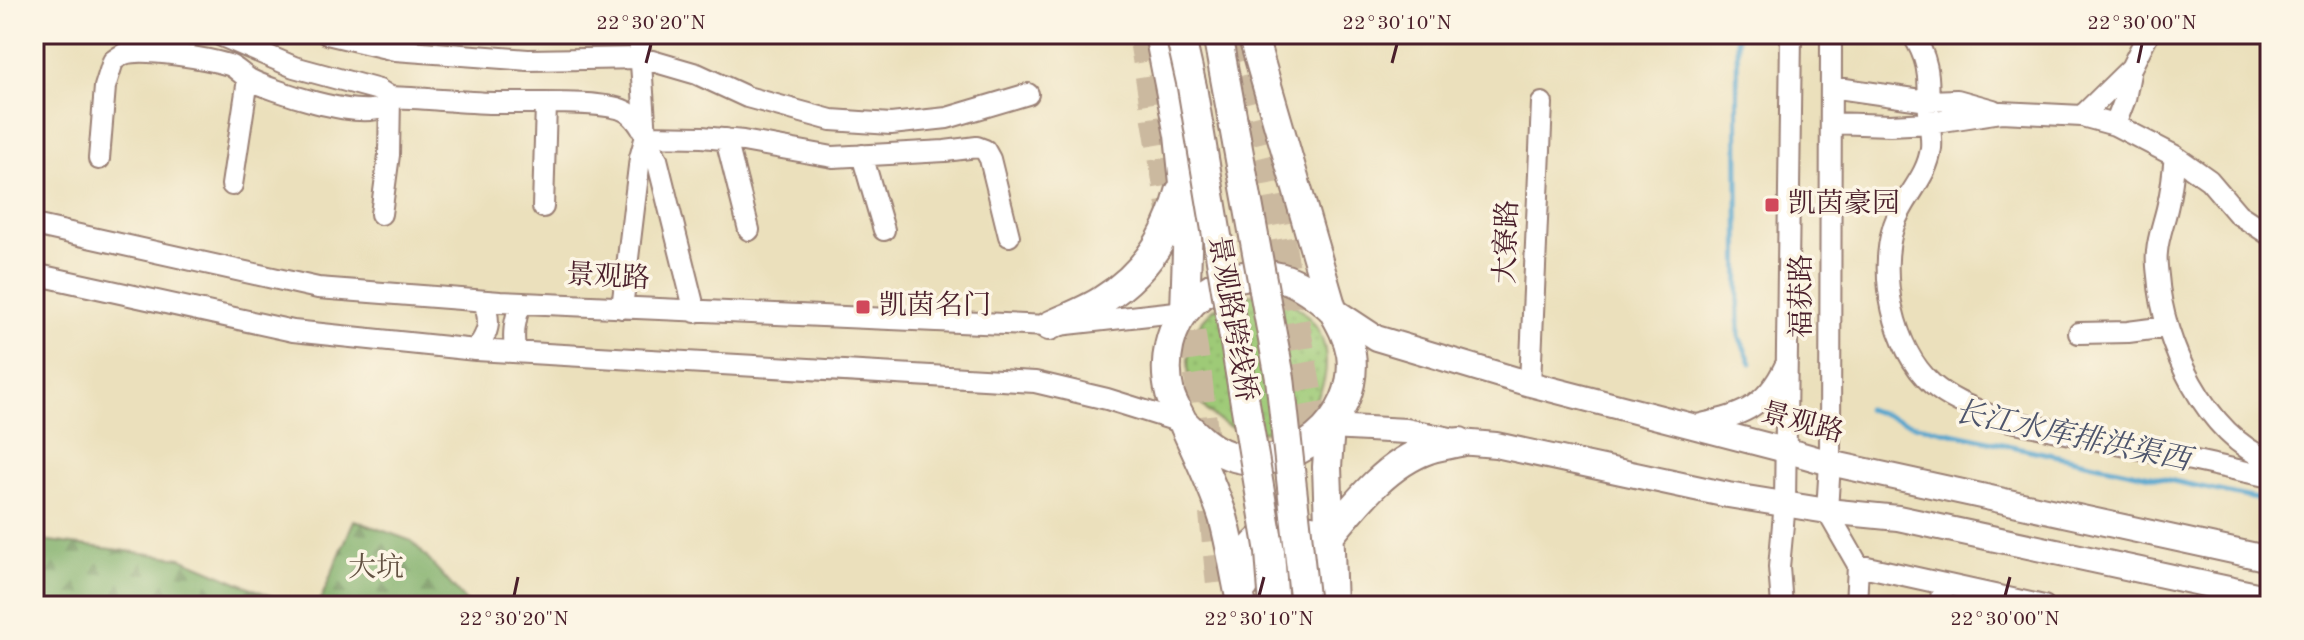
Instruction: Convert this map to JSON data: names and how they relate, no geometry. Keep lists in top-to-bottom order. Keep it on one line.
{"streets":{"highway":["景观路跨线桥"],"main road":["景观路"],"street":["大寮路","福获路"]},"crossings":[["大寮路","景观路"],["景观路","福获路"]],"water":["长江水库排洪渠西"],"parks":["大坑"],"places":{"transit":["凯茵豪园","凯茵名门"]},"coordinates":["22°30'20\"N","22°30'10\"N","22°30'00\"N"]}
